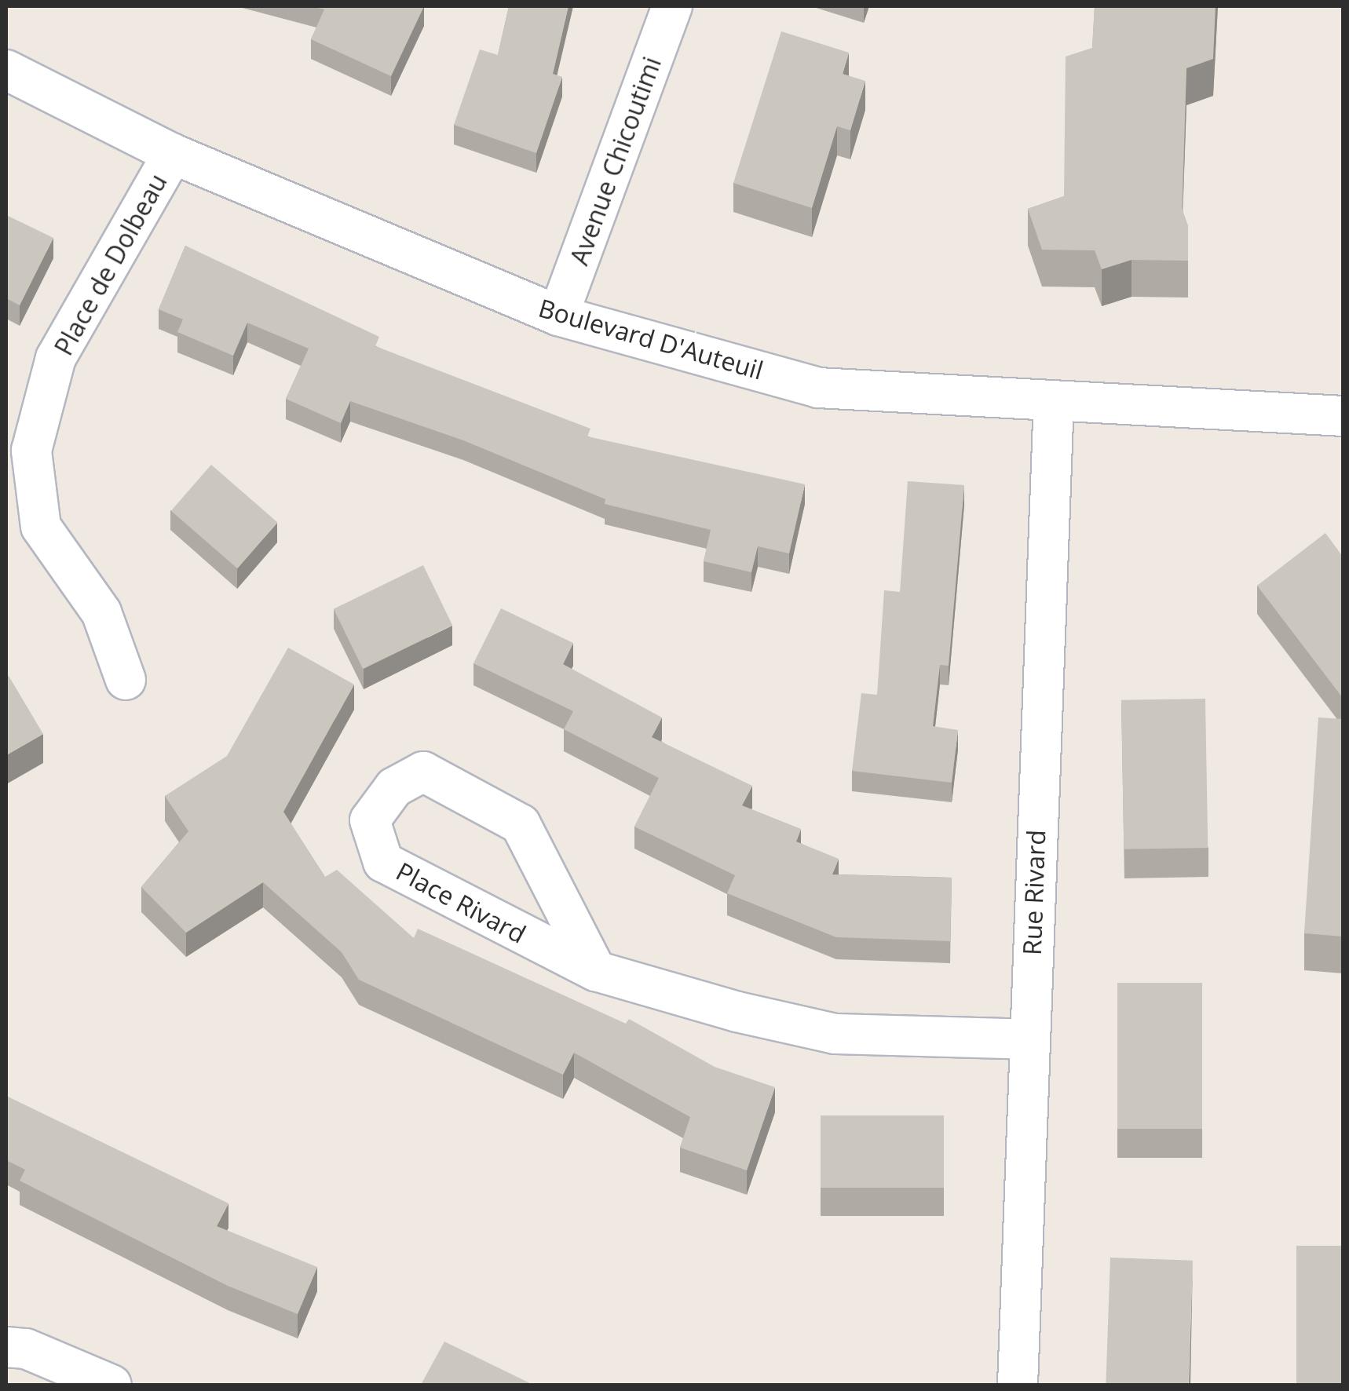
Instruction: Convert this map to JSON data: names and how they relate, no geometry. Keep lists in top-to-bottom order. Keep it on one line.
{"streets":{"street":["Avenue Chicoutimi","Place de Dolbeau","Boulevard D'Auteuil","Rue Rivard","Place Rivard"]},"crossings":[["Avenue Chicoutimi","Boulevard D'Auteuil"],["Place de Dolbeau","Boulevard D'Auteuil"],["Boulevard D'Auteuil","Rue Rivard"],["Rue Rivard","Place Rivard"]]}
